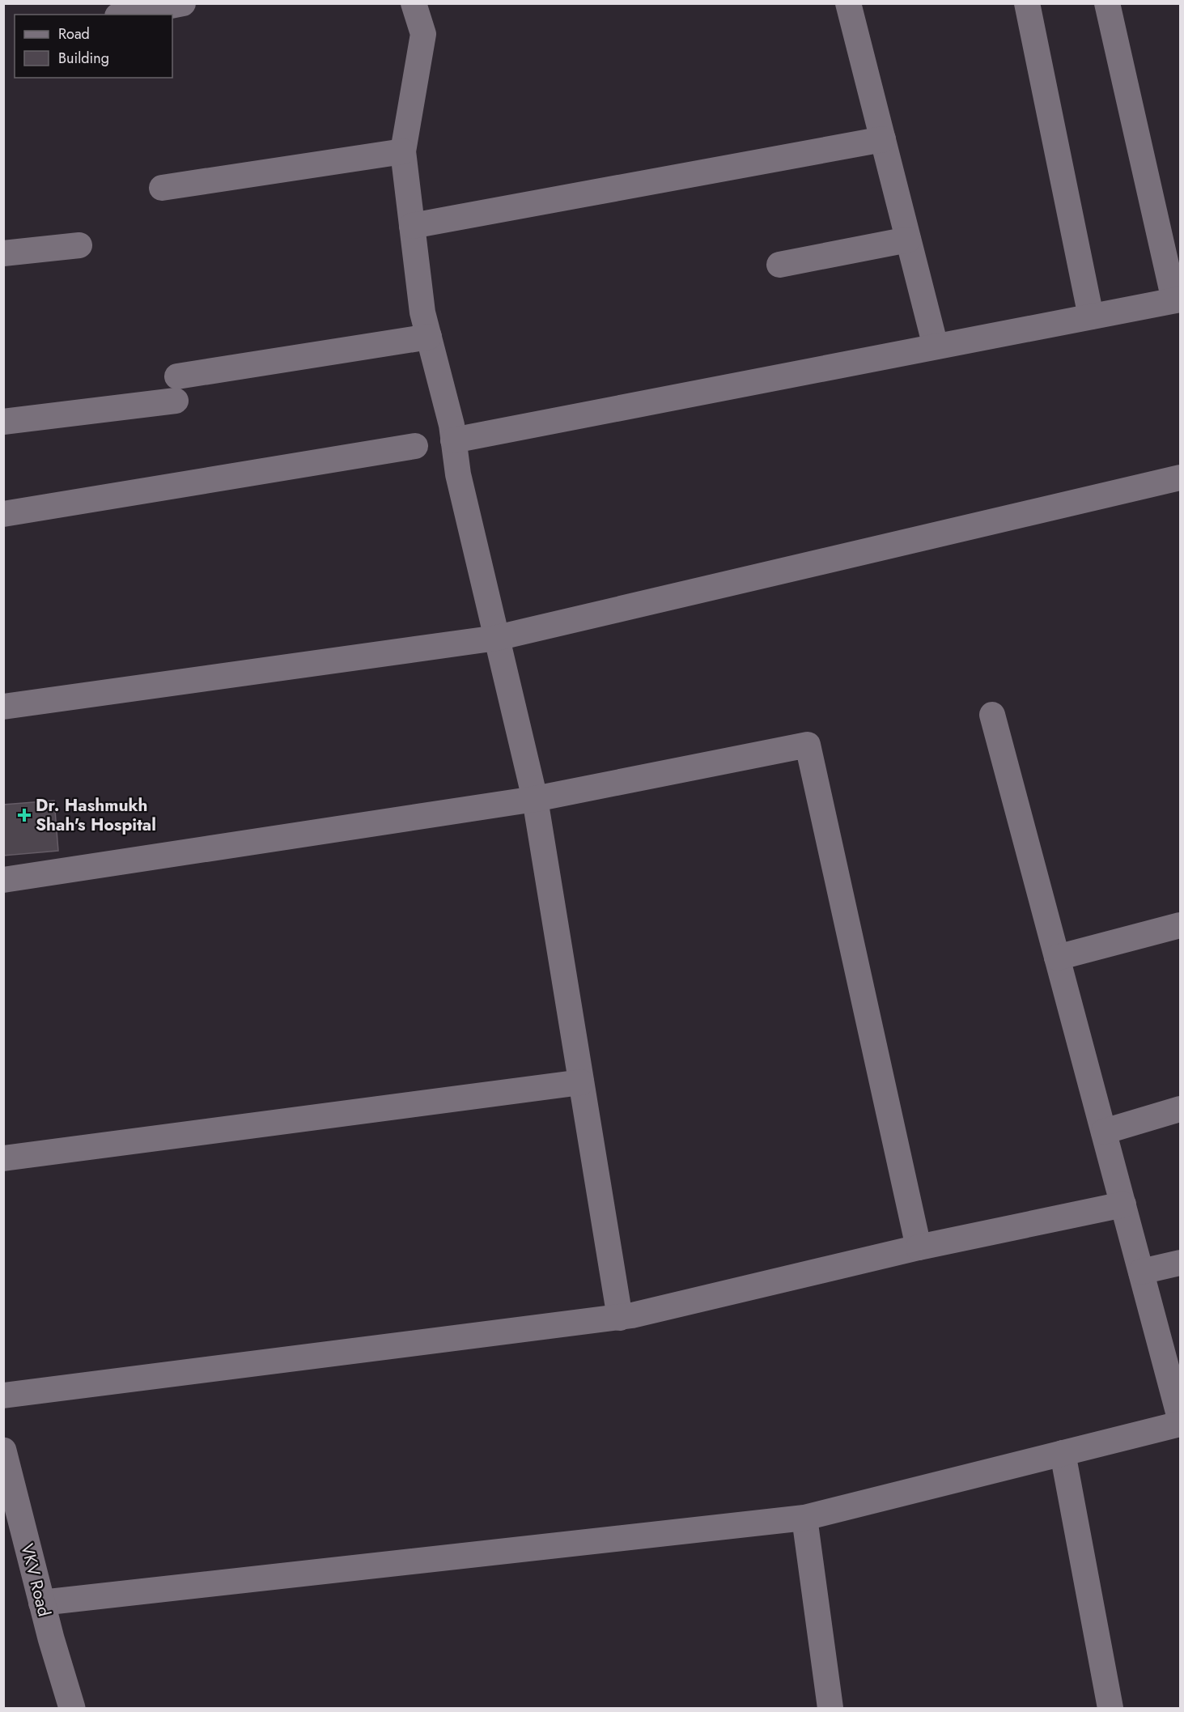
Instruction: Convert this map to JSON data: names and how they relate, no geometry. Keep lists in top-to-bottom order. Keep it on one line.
{"streets":{"main road":["VKV Road"]},"places":{"health":["Dr. Hashmukh Shah's Hospital"]},"legend":["Road","Building"]}
